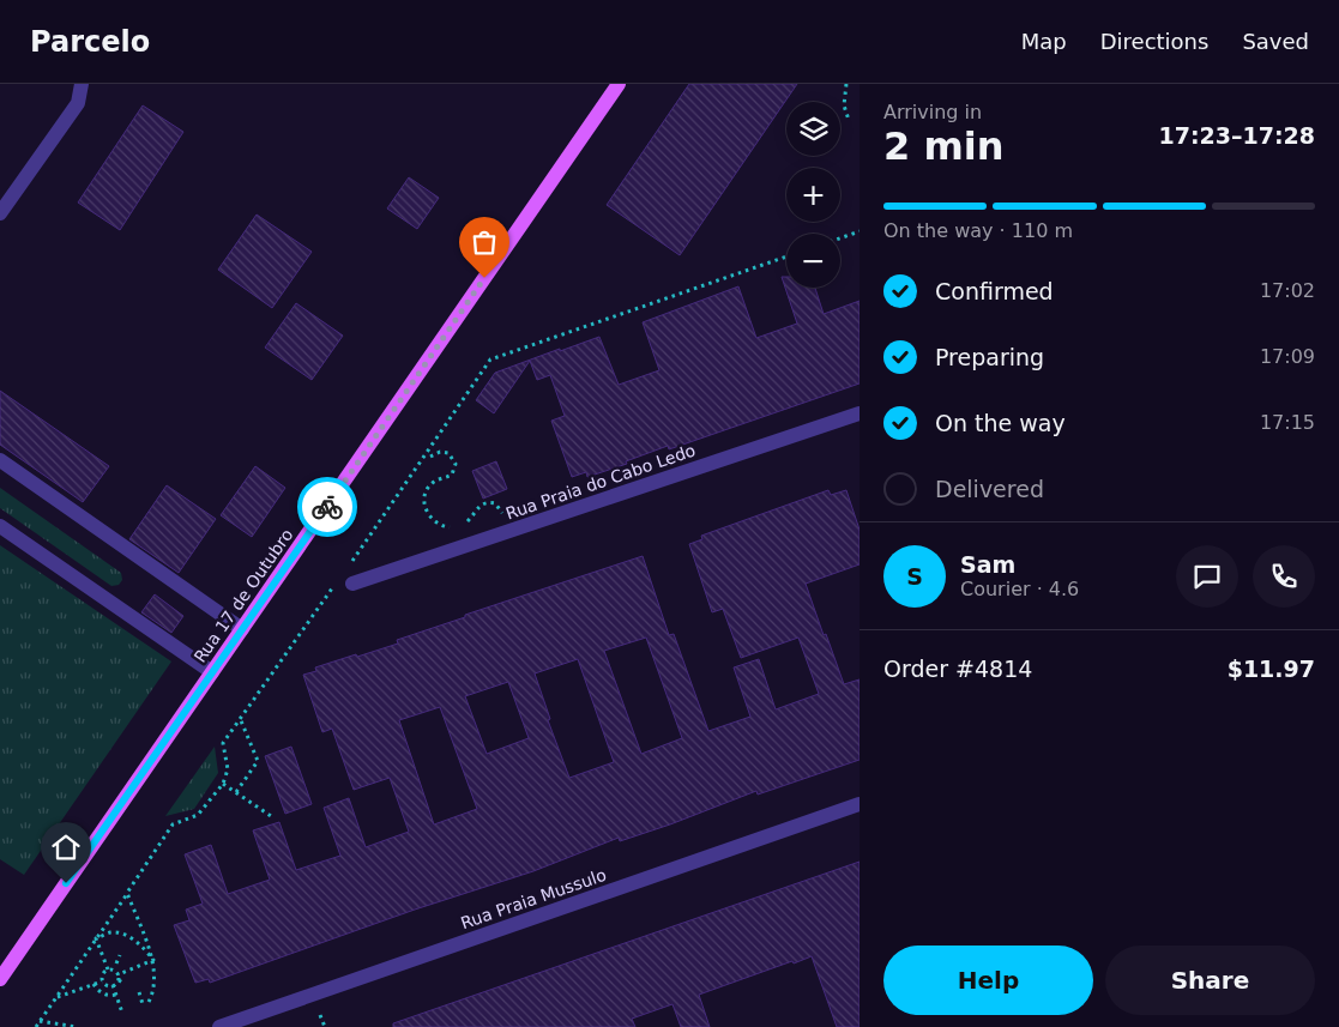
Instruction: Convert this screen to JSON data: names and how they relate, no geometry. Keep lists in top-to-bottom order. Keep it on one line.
{"streets":{"main road":["Rua 17 de Outubro"],"street":["Rua Praia do Cabo Ledo","Rua Praia Mussulo"]},"page":{"header":"Parcelo","nav":["Map","Directions","Saved"],"heading":["2 min","Arriving in","17:23–17:28"],"panel":["Sam","Courier · 4.6","Order #4814","$11.97"],"map_buttons":["+","−"],"bar":"On the way · 110 m","list":[["Confirmed","17:02"],["Preparing","17:09"],["On the way","17:15"],"Delivered"],"round":"S","buttons":["Help","Share"]}}
